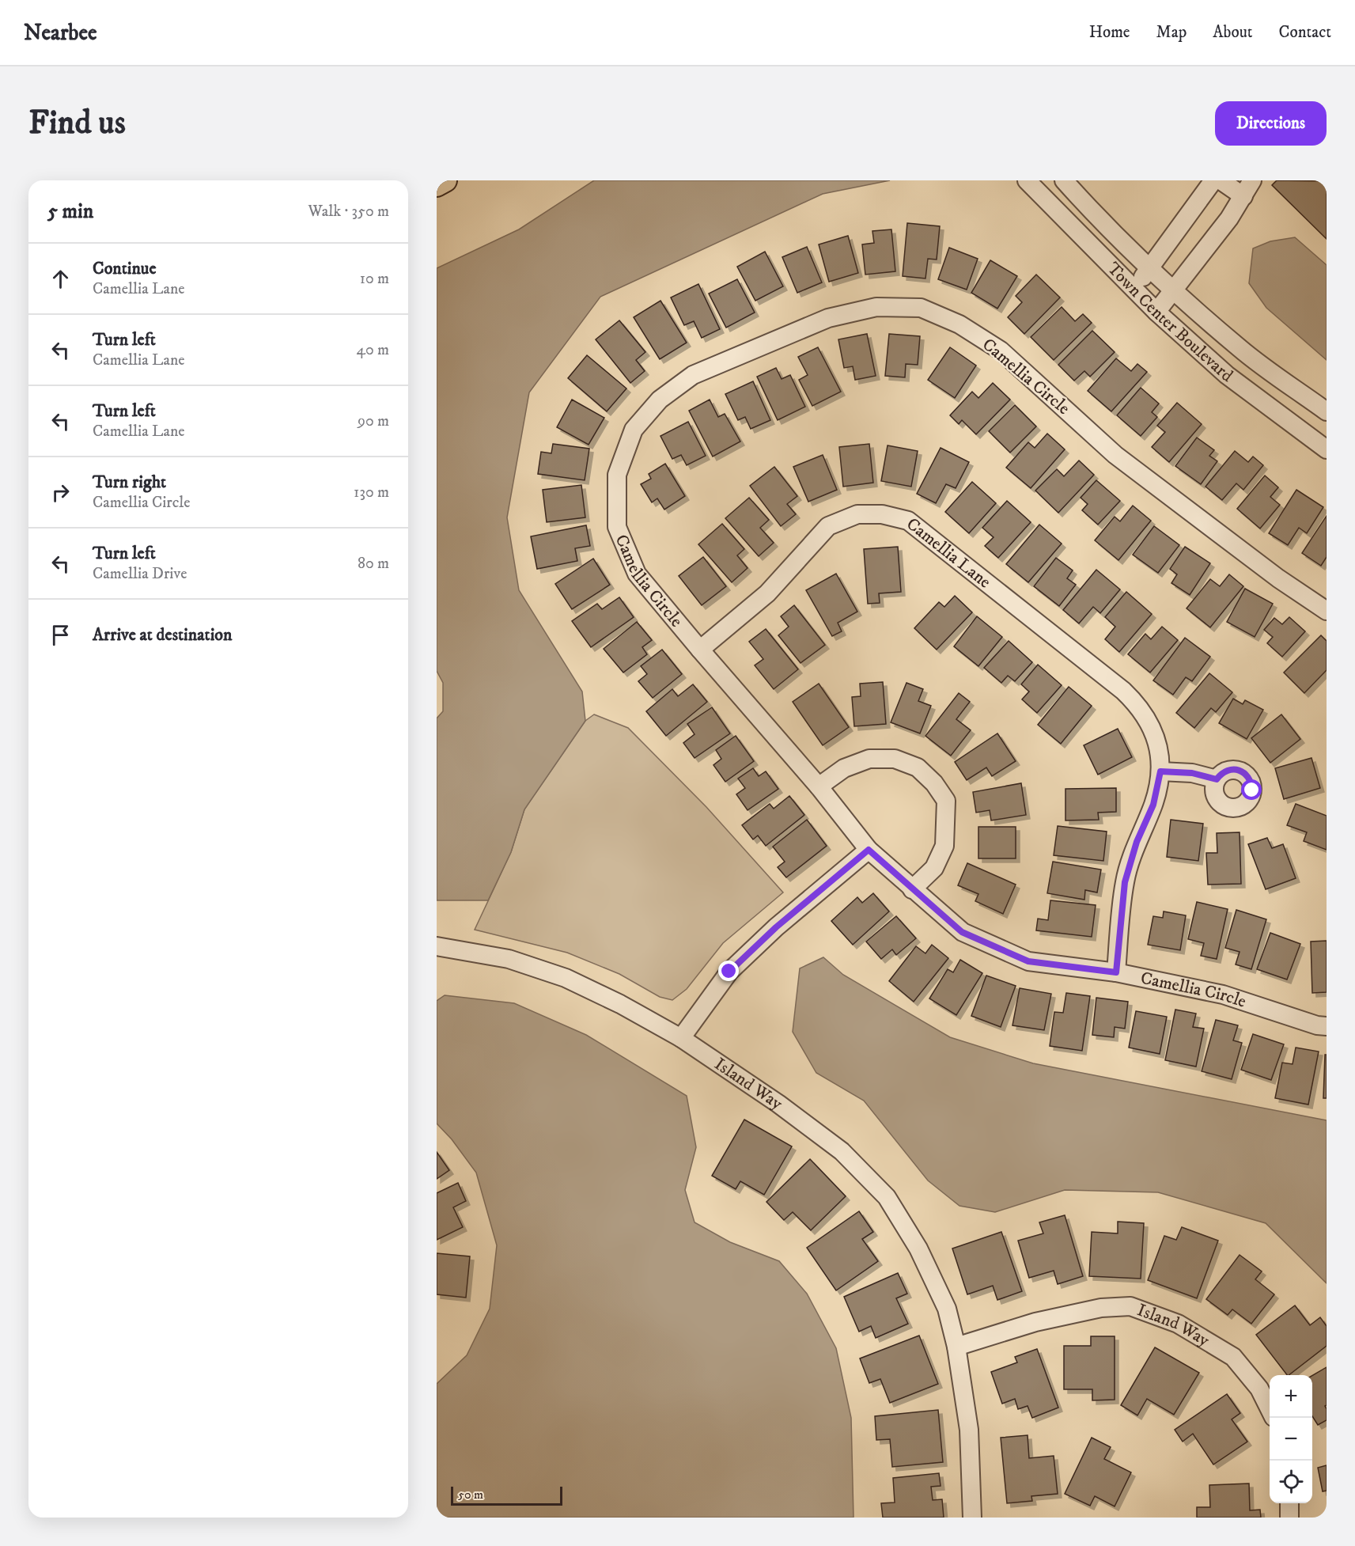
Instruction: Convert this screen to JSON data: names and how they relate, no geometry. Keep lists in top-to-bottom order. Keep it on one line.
{"streets":{"street":["Town Center Boulevard","Camellia Circle","Camellia Lane","Island Way"]},"crossings":[["Camellia Circle","Camellia Lane"]],"scale_bar":"50 m","page":{"header":"Nearbee","nav":["Home","Map","About","Contact"],"buttons":"Directions","title":"Find us","heading":["5 min","Walk · 350 m"],"list":[["Continue","Camellia Lane","10 m"],["Turn left","Camellia Lane","40 m"],["Turn left","Camellia Lane","90 m"],["Turn right","Camellia Circle","130 m"],["Turn left","Camellia Drive","80 m"],"Arrive at destination"],"map_buttons":["+","−"],"scale":"50 m"}}
